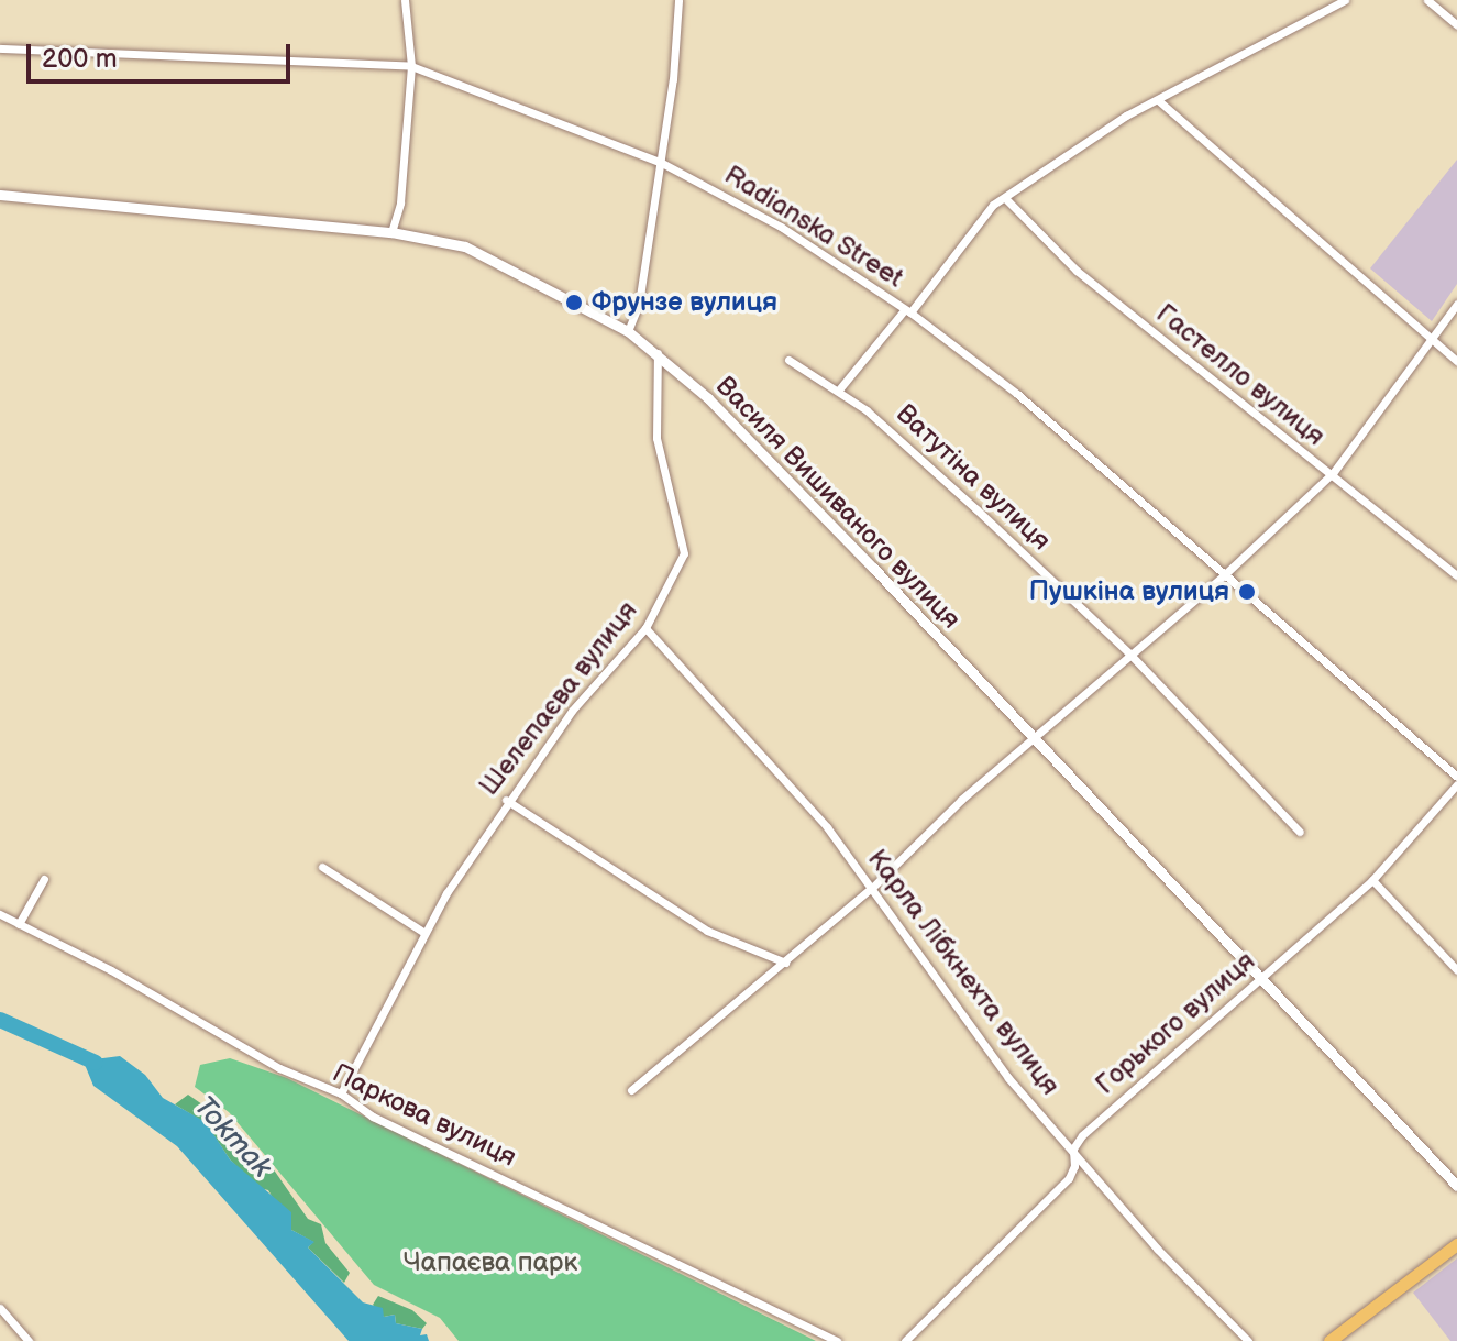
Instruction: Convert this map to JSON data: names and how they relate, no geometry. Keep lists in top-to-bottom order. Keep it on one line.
{"streets":{"street":["Radianska Street","Гастелло вулиця","Ватутіна вулиця","Василя Вишиваного вулиця","Шелепаєва вулиця","Карла Лібкнехта вулиця","Горького вулиця","Паркова вулиця"]},"crossings":[["Василя Вишиваного вулиця","Шелепаєва вулиця"],["Василя Вишиваного вулиця","Горького вулиця"],["Шелепаєва вулиця","Карла Лібкнехта вулиця"],["Шелепаєва вулиця","Паркова вулиця"],["Карла Лібкнехта вулиця","Горького вулиця"]],"water":["Tokmak"],"parks":["Чапаєва парк"],"places":["Фрунзе вулиця","Пушкіна вулиця"],"scale_bar":"200 m"}
